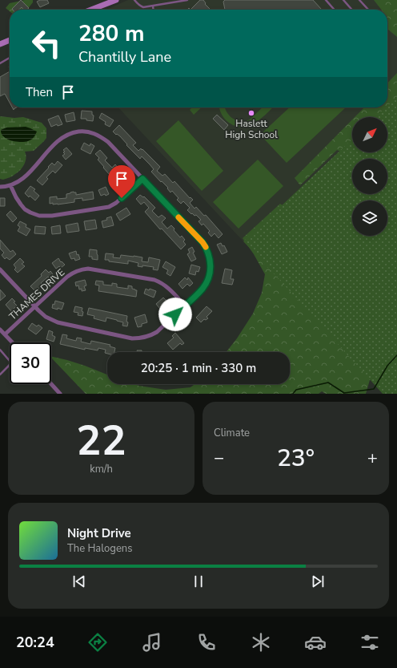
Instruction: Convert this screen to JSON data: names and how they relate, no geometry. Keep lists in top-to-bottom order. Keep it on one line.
{"streets":{"street":["THAMES DRIVE"]},"places":["Haslett High School"],"north":"top right","page":{"turn":["280 m","Chantilly Lane"],"then":"Then","limit":"30","trip":"20:25 · 1 min · 330 m","tile":[["22","km/h"],"Climate"],"heat":["−","23°","+"],"song":["Night Drive","The Halogens"],"tabs":"20:24"}}
